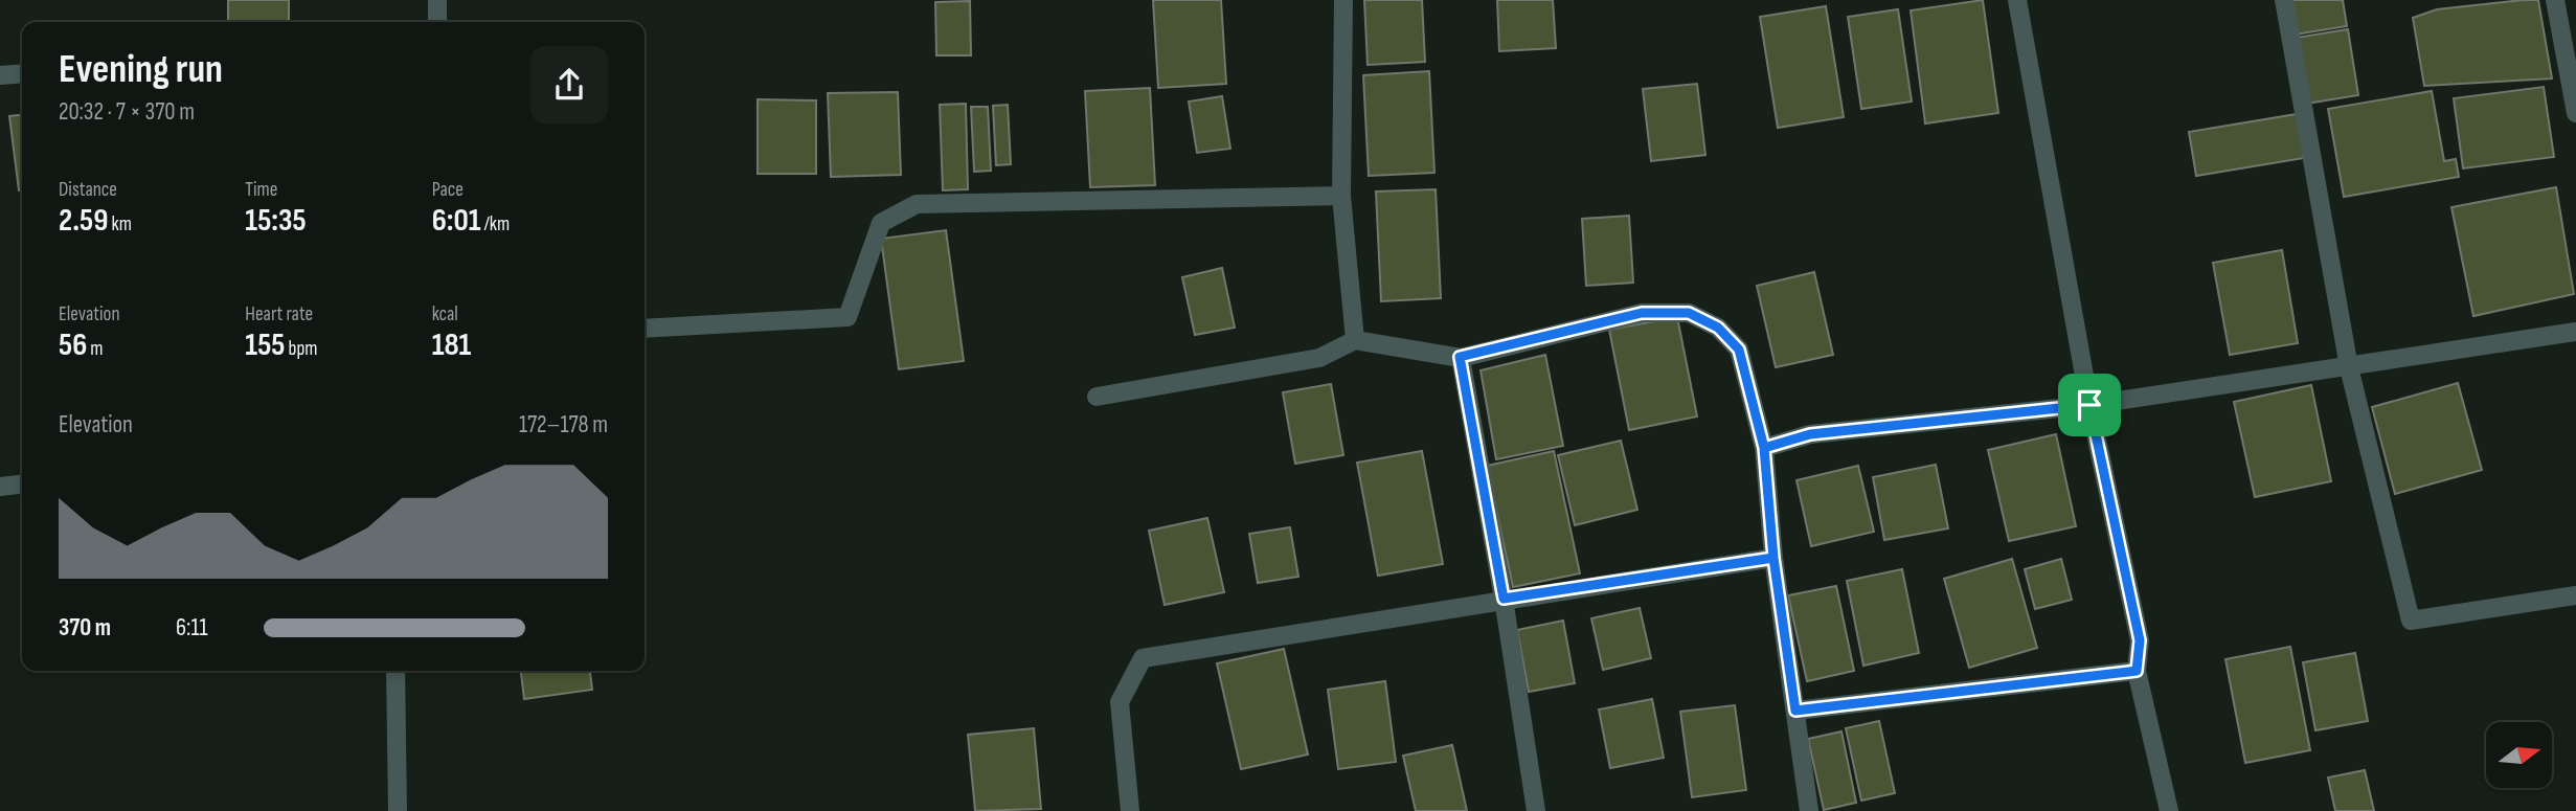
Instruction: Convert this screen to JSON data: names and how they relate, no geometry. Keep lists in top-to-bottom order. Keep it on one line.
{"north":"right","page":{"heading":["Evening run","20:32 · 7 × 370 m"],"stats":[["Distance","2.59 km"],["Time","15:35"],["Pace","6:01 /km"],["Elevation","56 m"],["Heart rate","155 bpm"],["kcal","181"]],"chart":["Elevation","172–178 m"],"list":[{"name":"370 m","note":"6:11"}]}}
